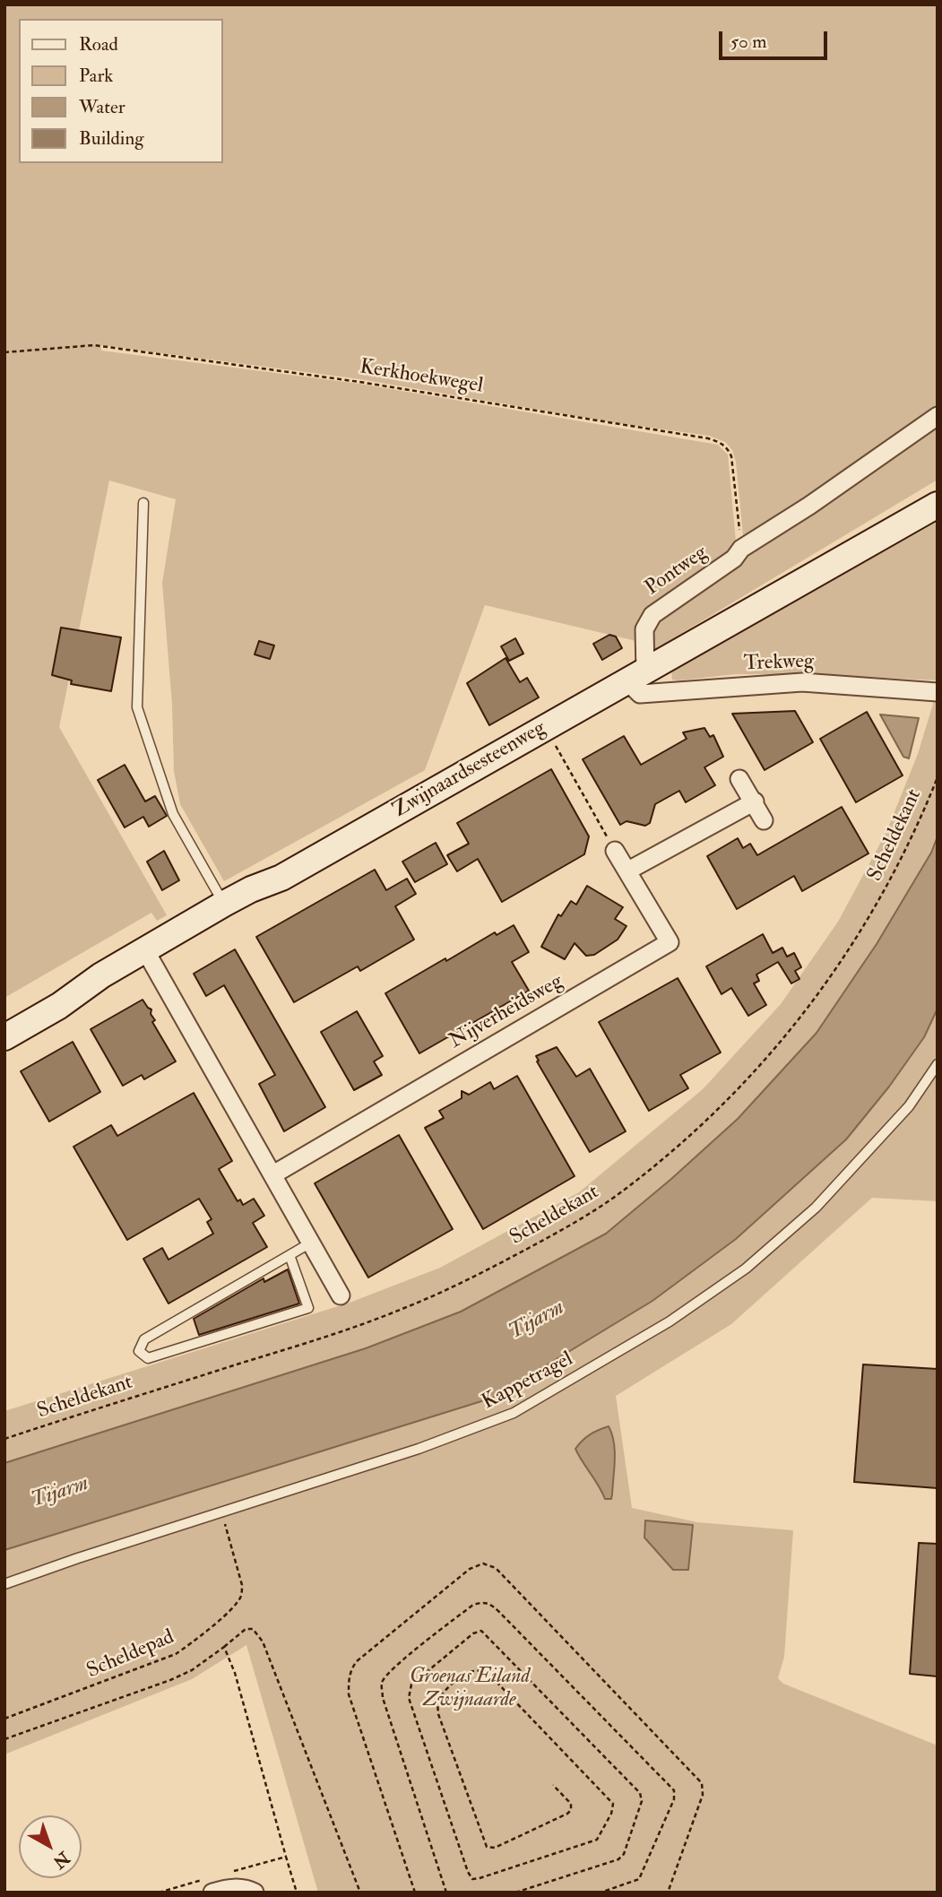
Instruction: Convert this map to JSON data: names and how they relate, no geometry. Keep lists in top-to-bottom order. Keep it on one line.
{"streets":{"main road":["Zwijnaardsesteenweg"],"street":["Pontweg","Trekweg","Nijverheidsweg"],"lane":["Kappetragel"],"path":["Kerkhoekwegel","Scheldekant","Scheldepad"]},"crossings":[["Kerkhoekwegel","Pontweg"],["Pontweg","Trekweg"],["Pontweg","Zwijnaardsesteenweg"],["Trekweg","Zwijnaardsesteenweg"],["Kappetragel","Scheldepad"]],"water":["Tijarm"],"parks":["Groenas Eiland Zwijnaarde"],"legend":["Road","Park","Water","Building"],"scale_bar":"50 m","north":"bottom right"}
